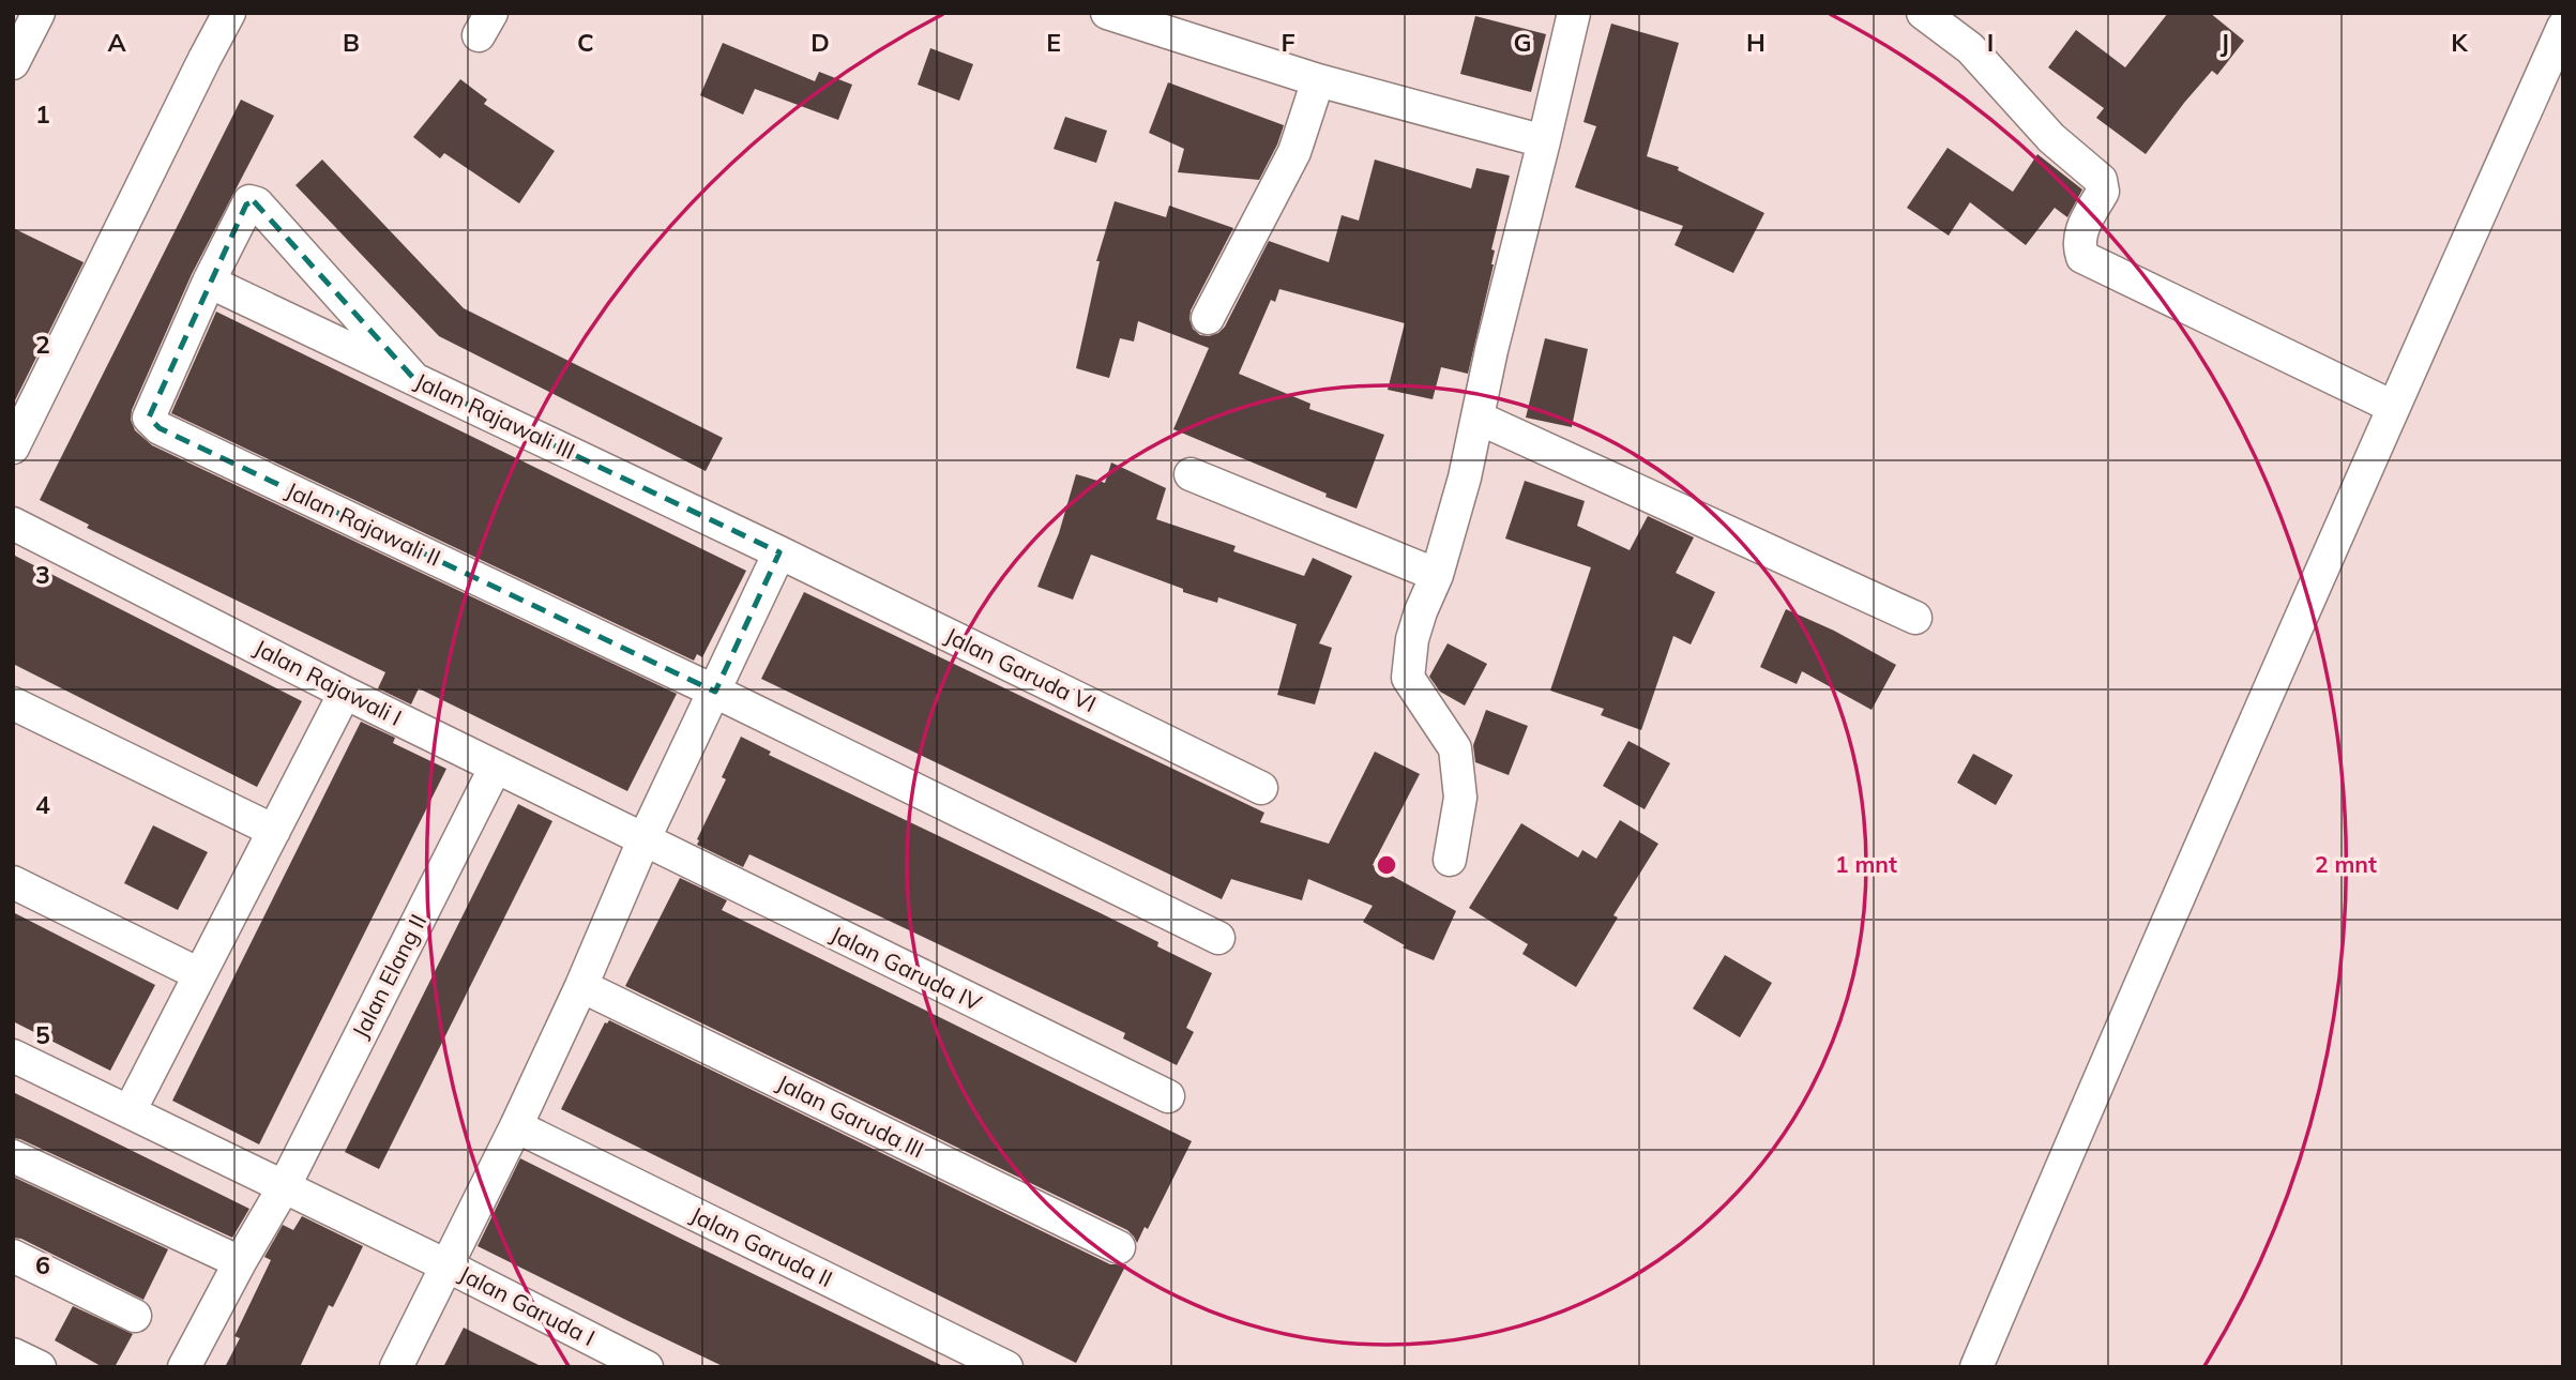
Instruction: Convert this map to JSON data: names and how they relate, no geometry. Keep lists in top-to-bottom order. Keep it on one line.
{"streets":{"street":["Jalan Rajawali III","Jalan Rajawali II","Jalan Garuda VI","Jalan Rajawali I","Jalan Garuda IV","Jalan Elang II","Jalan Garuda III","Jalan Garuda II","Jalan Garuda I"]},"crossings":[["Jalan Rajawali III","Jalan Rajawali II"],["Jalan Rajawali III","Jalan Garuda VI"],["Jalan Rajawali I","Jalan Garuda IV"],["Jalan Rajawali I","Jalan Elang II"],["Jalan Elang II","Jalan Garuda I"]],"grid":{"columns":["A","B","C","D","E","F","G","H","I","J","K"],"rows":["1","2","3","4","5","6"]},"rings":["1 mnt","2 mnt"]}
